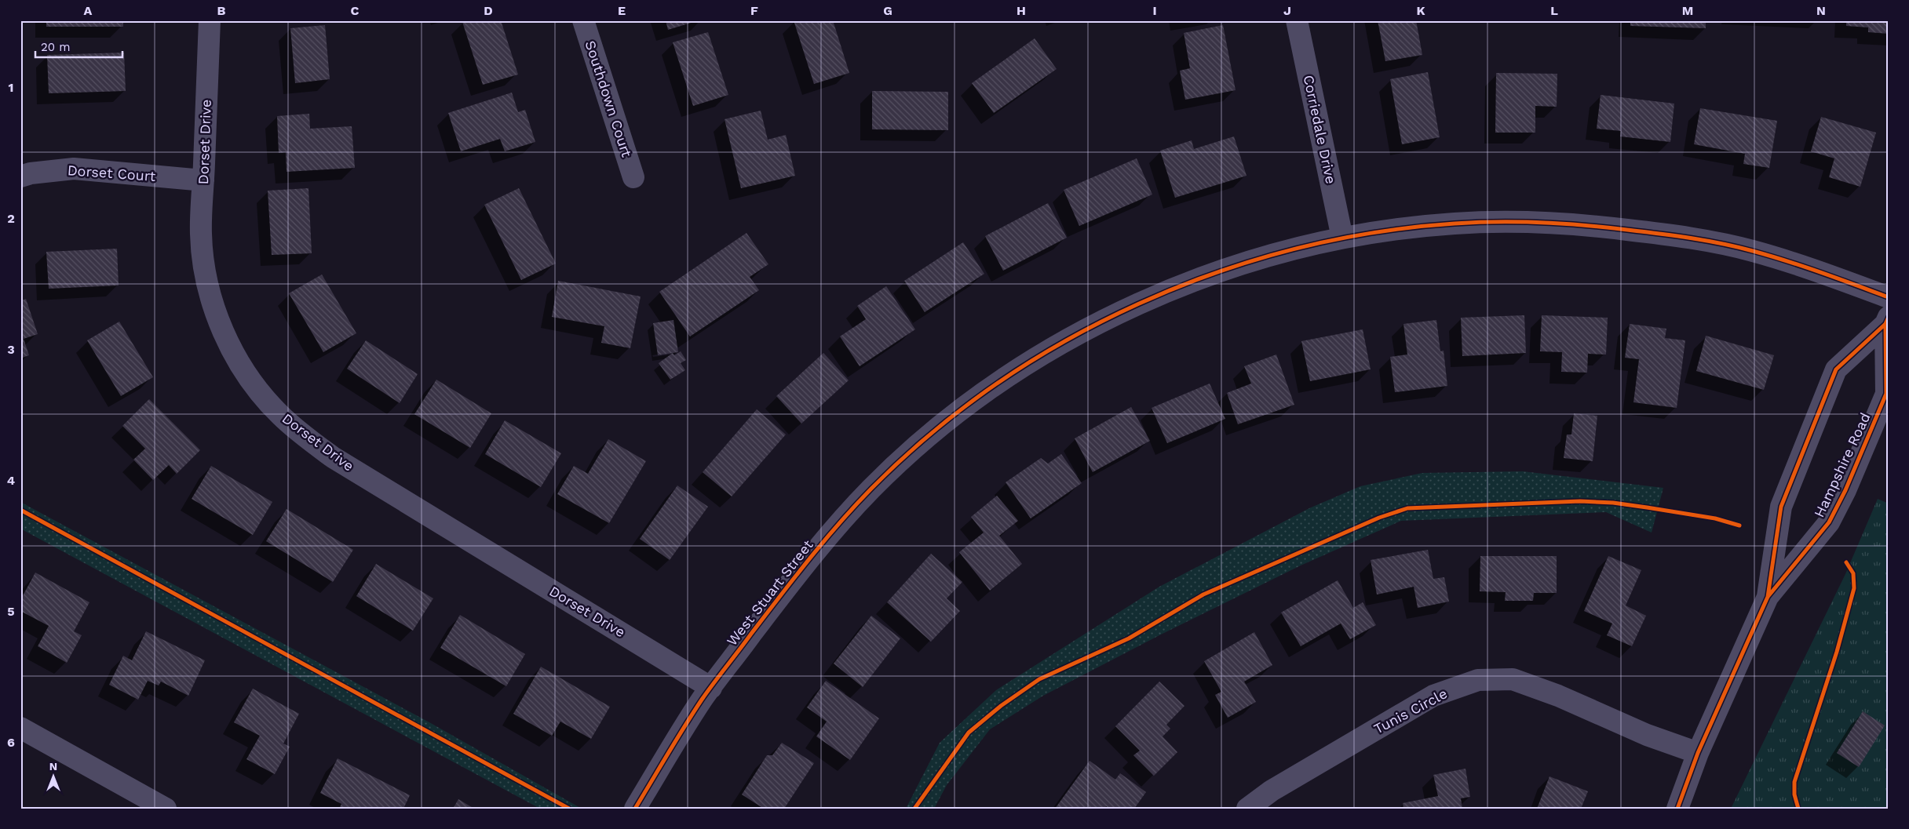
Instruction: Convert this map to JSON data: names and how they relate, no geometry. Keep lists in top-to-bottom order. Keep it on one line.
{"streets":{"street":["Southdown Court","Corriedale Drive","Dorset Drive","Dorset Court","Hampshire Road","West Stuart Street","Tunis Circle"]},"crossings":[["Corriedale Drive","West Stuart Street"],["Dorset Drive","Dorset Court"],["Dorset Drive","West Stuart Street"],["Hampshire Road","Tunis Circle"]],"scale_bar":"20 m","north":"top","grid":{"columns":["A","B","C","D","E","F","G","H","I","J","K","L","M","N"],"rows":["1","2","3","4","5","6"]}}
